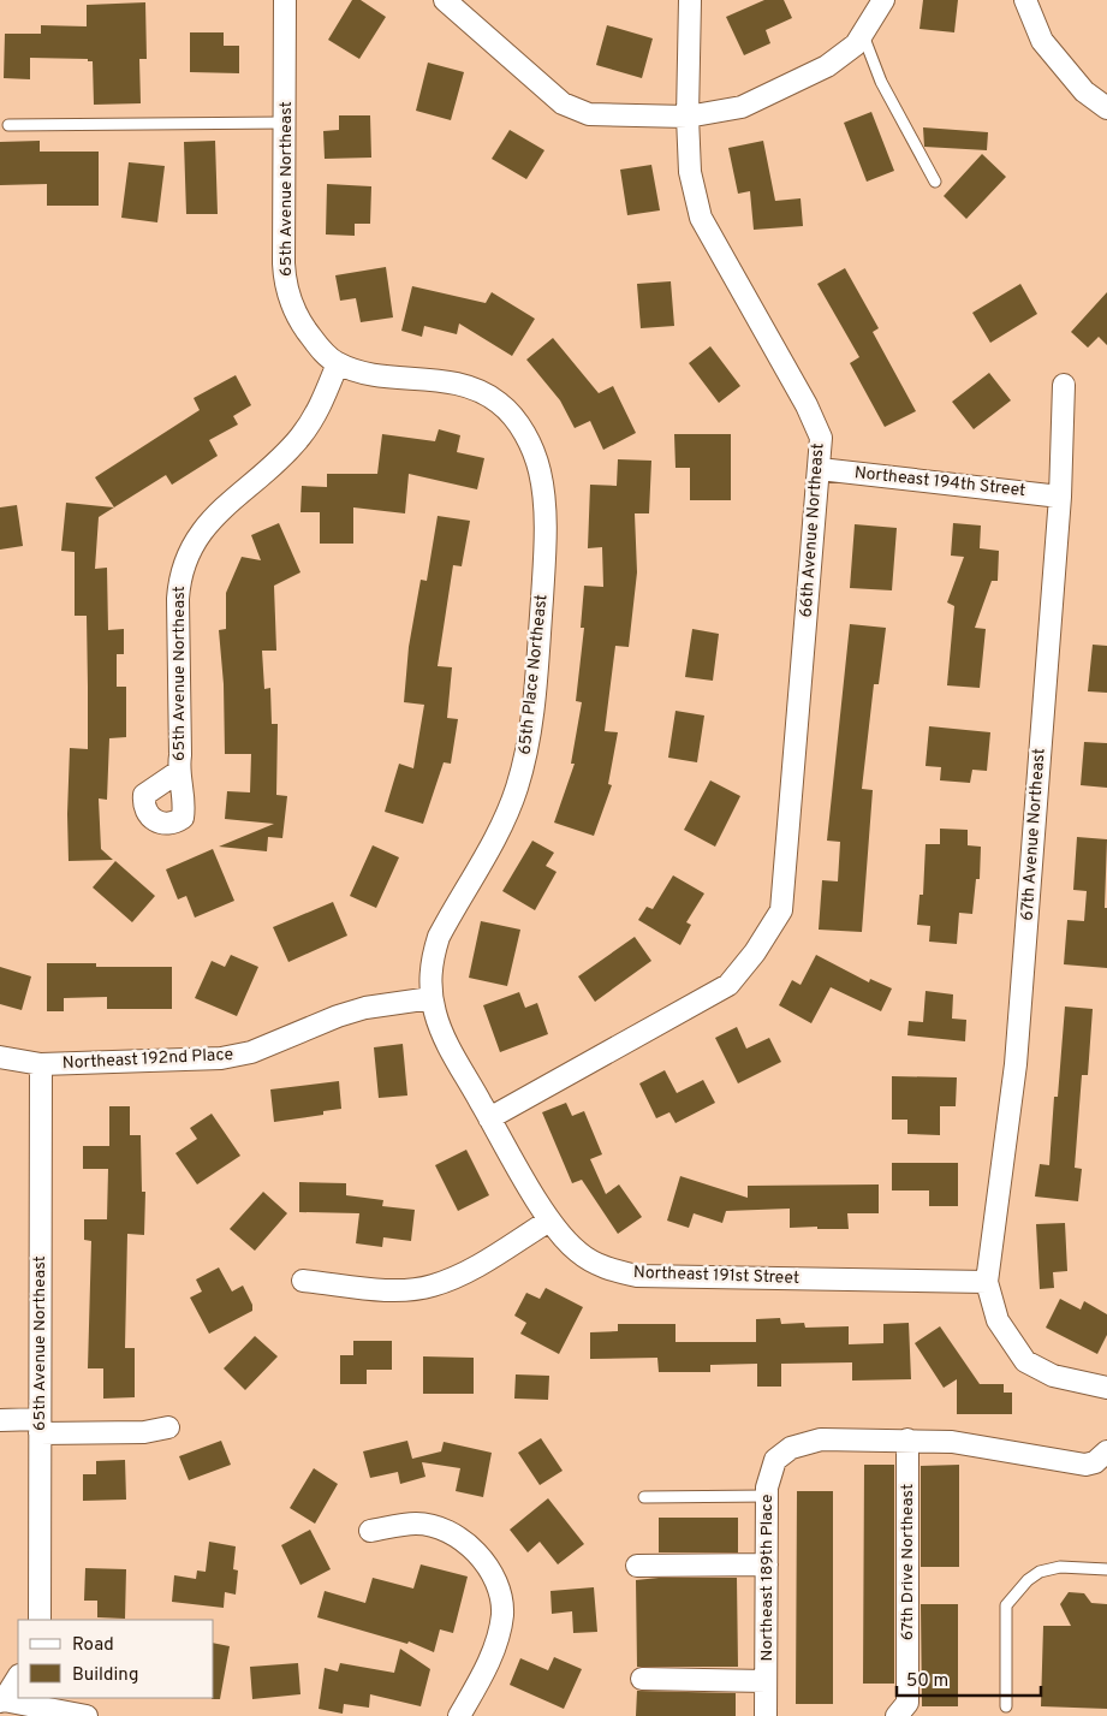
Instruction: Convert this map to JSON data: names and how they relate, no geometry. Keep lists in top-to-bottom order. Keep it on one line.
{"streets":{"street":["65th Avenue Northeast","Northeast 194th Street","66th Avenue Northeast","65th Place Northeast","67th Avenue Northeast","Northeast 192nd Place","Northeast 191st Street","67th Drive Northeast","Northeast 189th Place"]},"crossings":[["65th Avenue Northeast","65th Place Northeast"],["65th Avenue Northeast","Northeast 192nd Place"],["Northeast 194th Street","66th Avenue Northeast"],["Northeast 194th Street","67th Avenue Northeast"],["66th Avenue Northeast","65th Place Northeast"],["65th Place Northeast","Northeast 192nd Place"],["65th Place Northeast","Northeast 191st Street"],["67th Avenue Northeast","Northeast 191st Street"],["67th Drive Northeast","Northeast 189th Place"]],"legend":["Road","Building"],"scale_bar":"50 m"}
